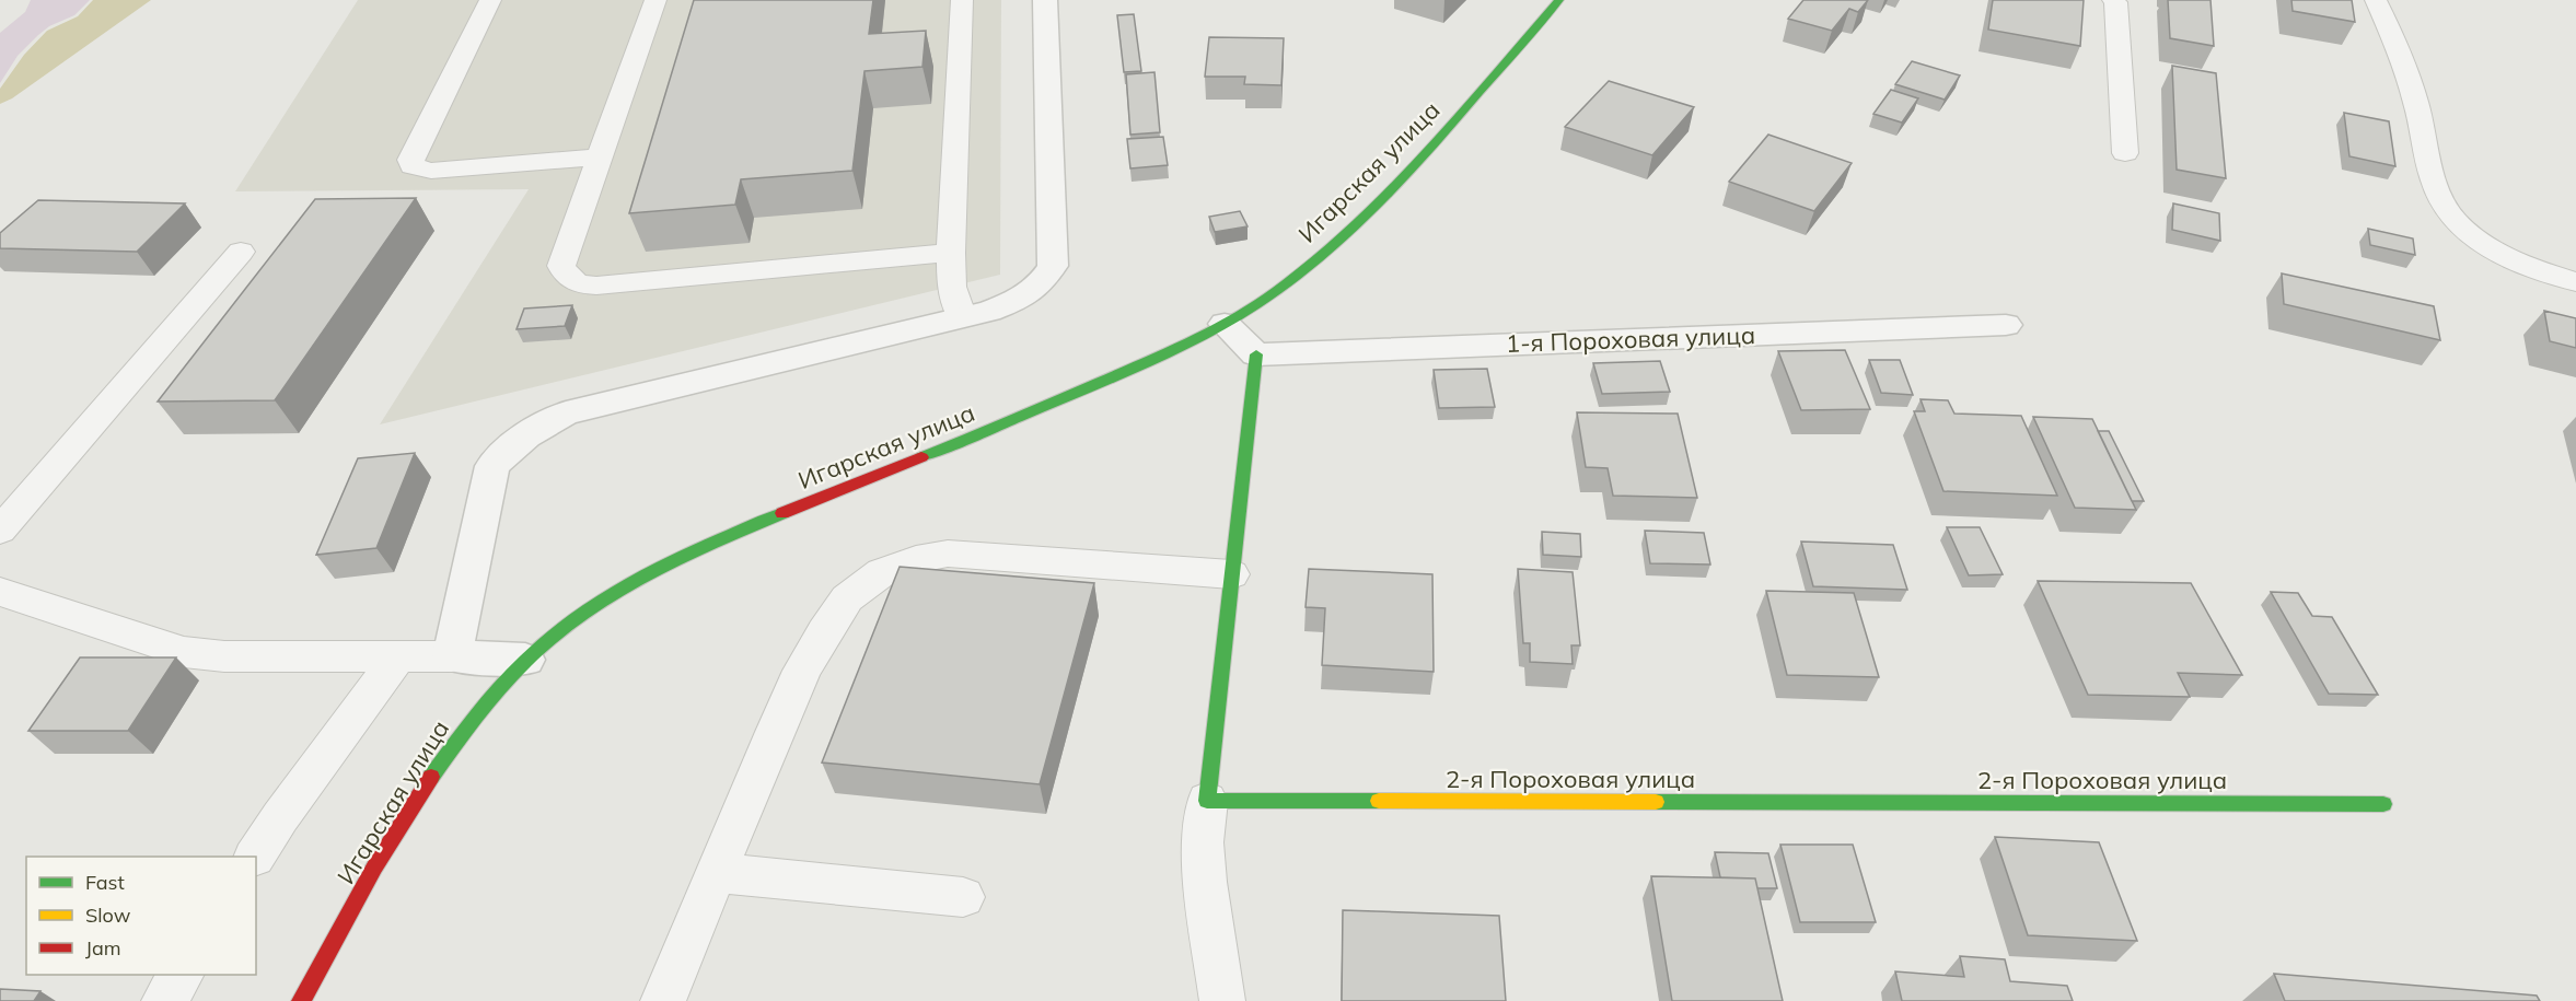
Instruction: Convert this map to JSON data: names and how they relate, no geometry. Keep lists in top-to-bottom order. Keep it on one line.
{"streets":{"street":["Игарская улица","1-я Пороховая улица","2-я Пороховая улица"]},"legend":["Fast","Slow","Jam"]}
